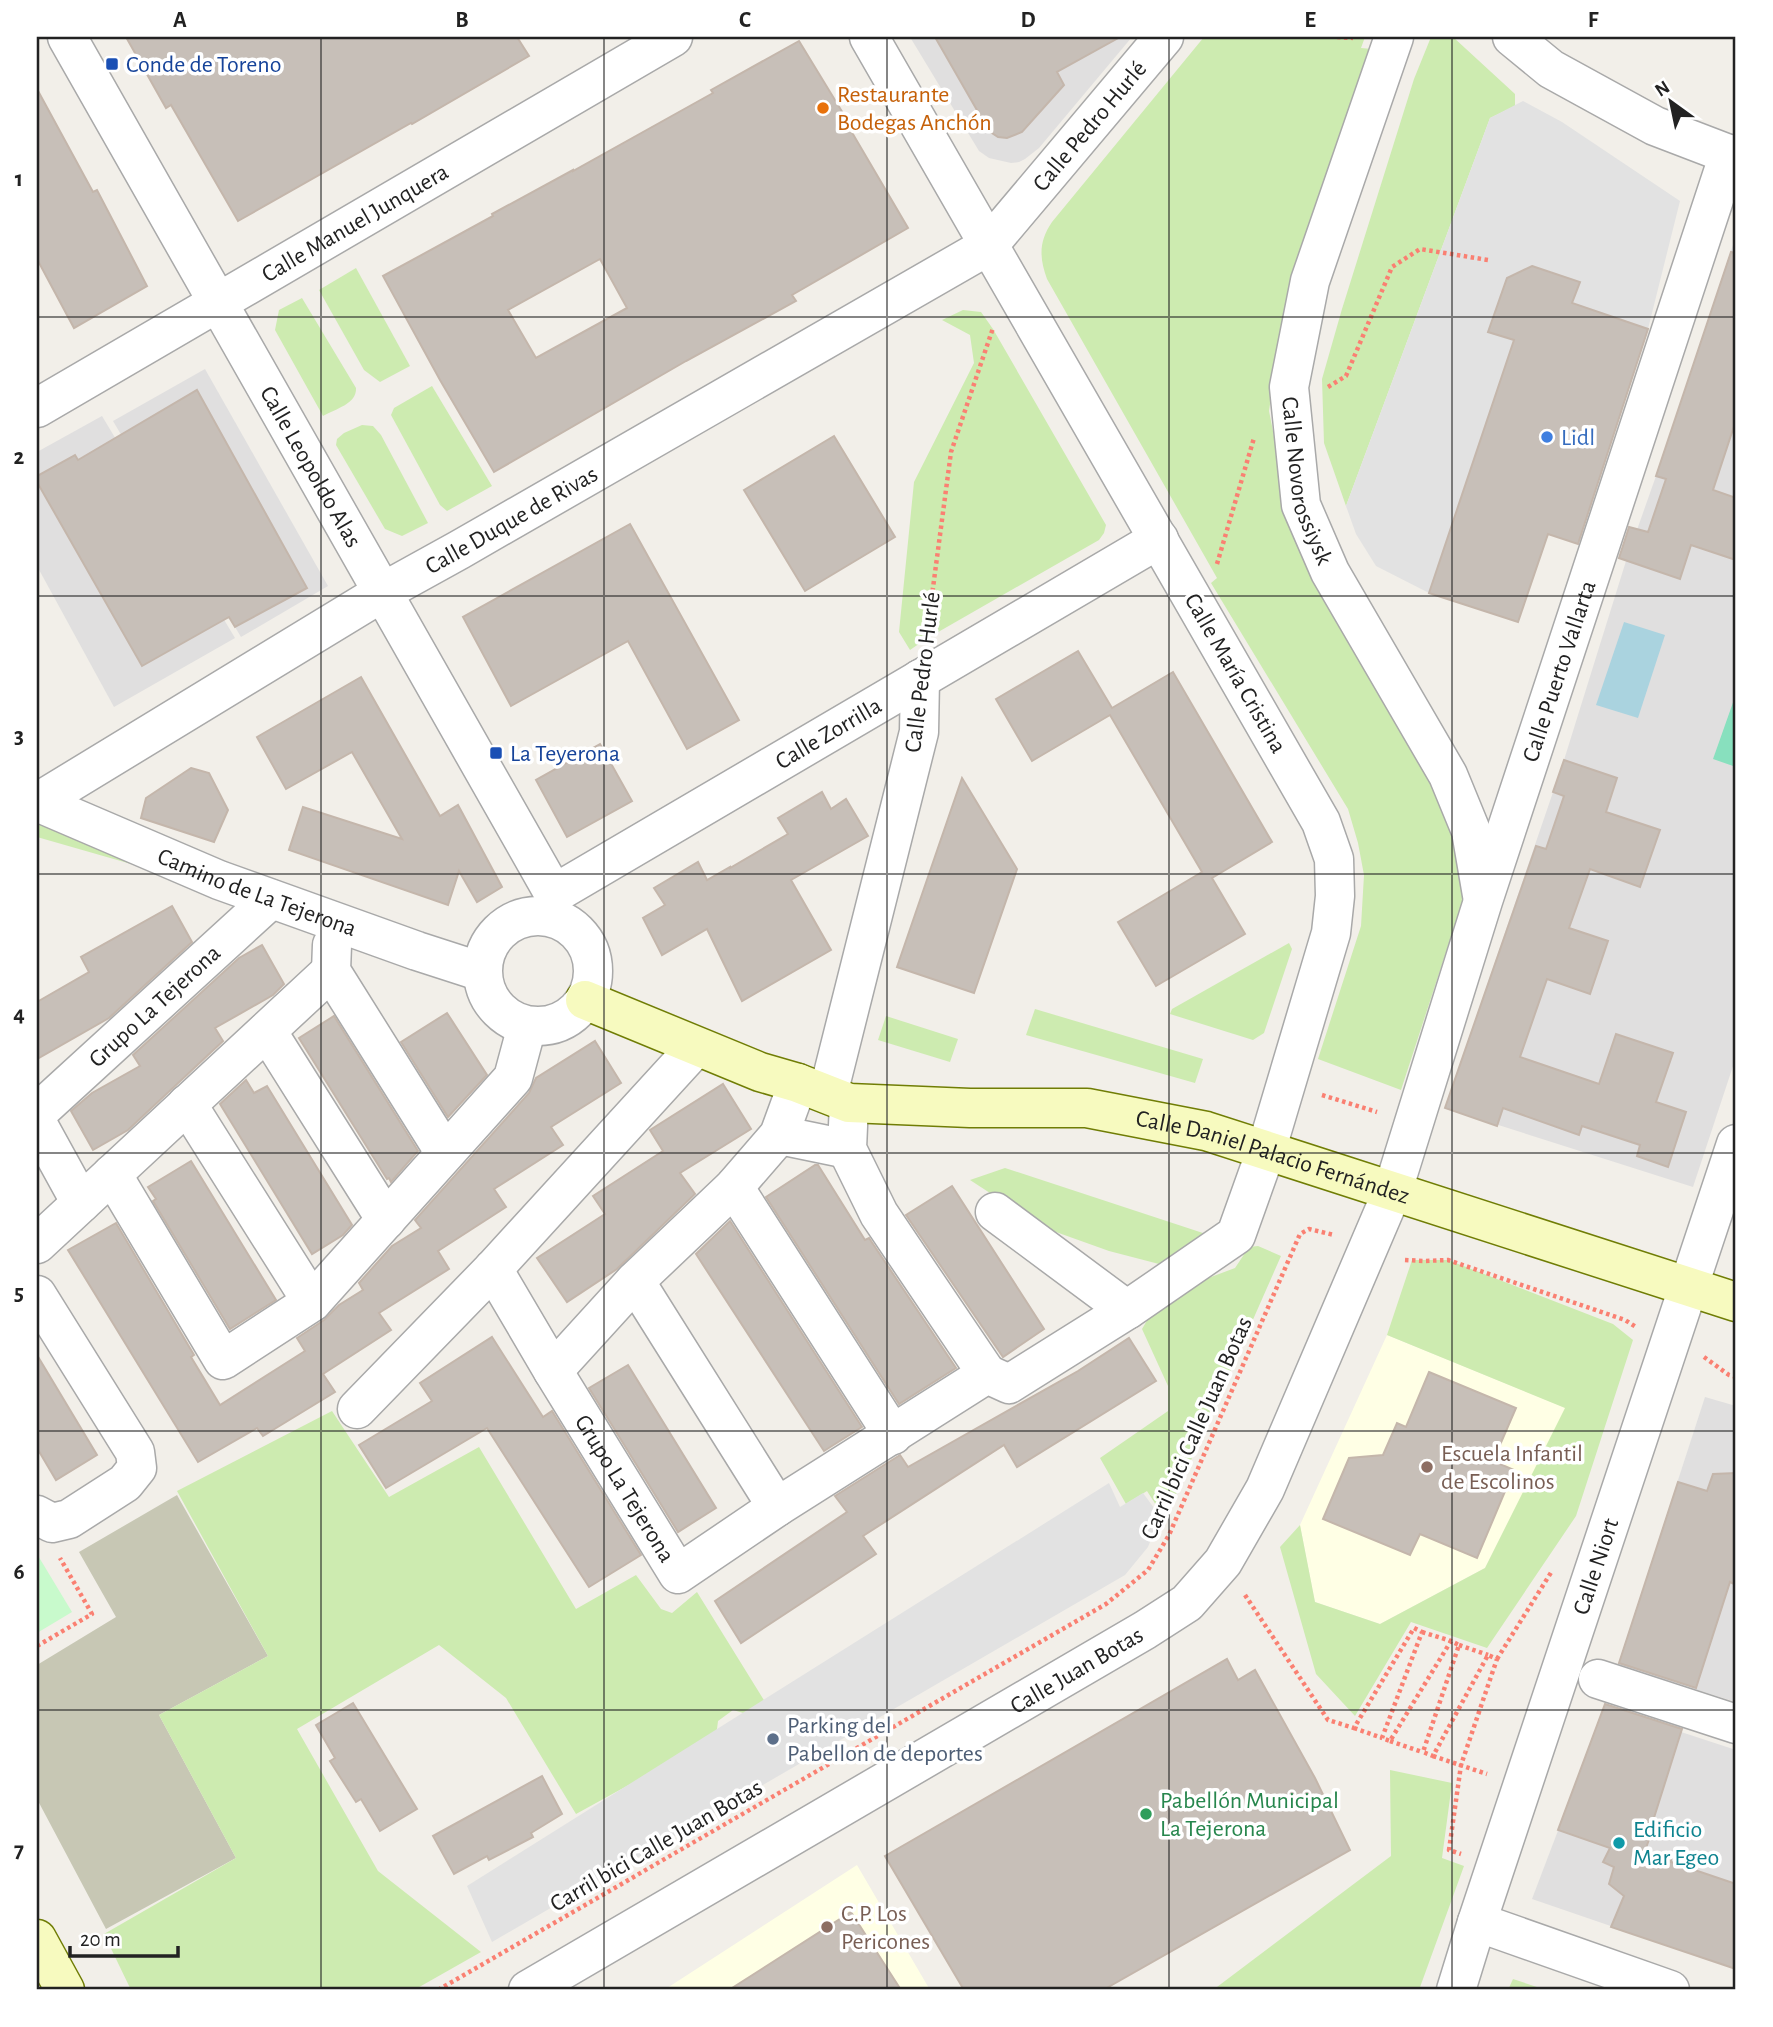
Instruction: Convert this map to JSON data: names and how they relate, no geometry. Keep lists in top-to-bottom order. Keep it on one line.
{"streets":{"street":["Calle Pedro Hurlé","Calle Manuel Junquera","Calle Leopoldo Alas","Calle Novorossiysk","Calle Duque de Rivas","Calle Puerto Vallarta","Calle María Cristina","Calle Zorrilla","Camino de La Tejerona","Grupo La Tejerona","Calle Daniel Palacio Fernández","Calle Niort","Calle Juan Botas"],"path":["Carril bici Calle Juan Botas"]},"crossings":[["Calle Pedro Hurlé","Calle Duque de Rivas"],["Calle Pedro Hurlé","Calle María Cristina"],["Calle Pedro Hurlé","Calle Zorrilla"],["Calle Pedro Hurlé","Calle Daniel Palacio Fernández"],["Calle Manuel Junquera","Calle Leopoldo Alas"],["Calle Leopoldo Alas","Calle Duque de Rivas"],["Calle Leopoldo Alas","Calle Zorrilla"],["Calle Leopoldo Alas","Camino de La Tejerona"],["Calle Novorossiysk","Calle Puerto Vallarta"],["Calle Duque de Rivas","Calle María Cristina"],["Calle Duque de Rivas","Camino de La Tejerona"],["Calle Puerto Vallarta","Calle Daniel Palacio Fernández"],["Calle Puerto Vallarta","Calle Juan Botas"],["Calle María Cristina","Calle Zorrilla"],["Calle María Cristina","Calle Daniel Palacio Fernández"],["Calle Zorrilla","Camino de La Tejerona"],["Camino de La Tejerona","Grupo La Tejerona"],["Calle Daniel Palacio Fernández","Calle Niort"],["Calle Daniel Palacio Fernández","Calle Juan Botas"],["Carril bici Calle Juan Botas","Calle Juan Botas"]],"places":{"transit":["Conde de Toreno","La Teyerona"],"other":["Restaurante Bodegas Anchón","Lidl","Escuela Infantil de Escolinos","Parking del Pabellon de deportes","Pabellón Municipal La Tejerona","Edificio Mar Egeo","C.P. Los Pericones"]},"scale_bar":"20 m","north":"top left","grid":{"columns":["A","B","C","D","E","F"],"rows":["1","2","3","4","5","6","7"]}}
